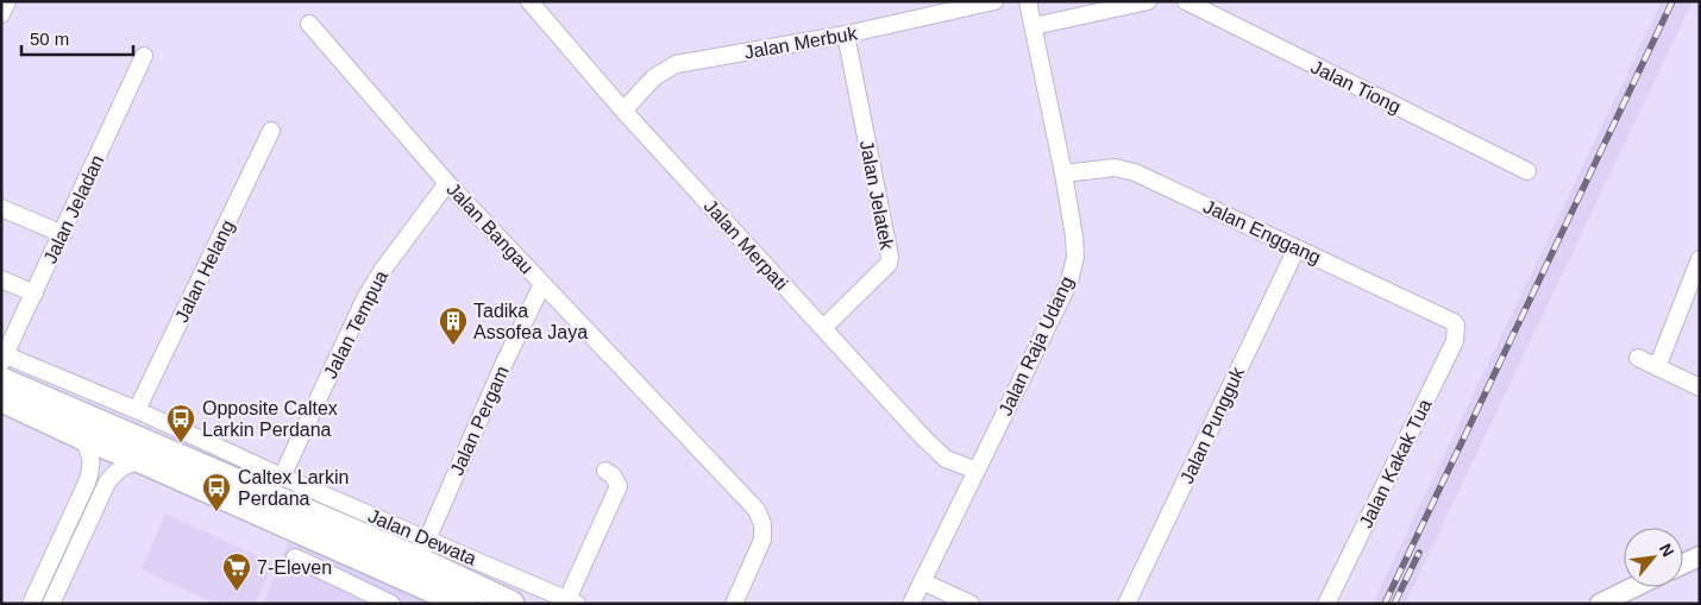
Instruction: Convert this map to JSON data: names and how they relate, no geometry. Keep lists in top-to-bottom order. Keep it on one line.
{"streets":{"street":["Jalan Merbuk","Jalan Tiong","Jalan Jelatek","Jalan Jeladan","Jalan Bangau","Jalan Enggang","Jalan Merpati","Jalan Helang","Jalan Tempua","Jalan Raja Udang","Jalan Pergam","Jalan Pungguk","Jalan Kakak Tua","Jalan Dewata"]},"crossings":[["Jalan Merbuk","Jalan Jelatek"],["Jalan Merbuk","Jalan Merpati"],["Jalan Jelatek","Jalan Merpati"],["Jalan Bangau","Jalan Tempua"],["Jalan Bangau","Jalan Pergam"],["Jalan Enggang","Jalan Raja Udang"],["Jalan Enggang","Jalan Pungguk"],["Jalan Enggang","Jalan Kakak Tua"],["Jalan Merpati","Jalan Raja Udang"],["Jalan Pergam","Jalan Dewata"]],"places":{"building":["Tadika Assofea Jaya"],"bus stop":["Opposite Caltex Larkin Perdana","Caltex Larkin Perdana"],"supermarket":["7-Eleven"]},"scale_bar":"50 m","north":"top right"}
